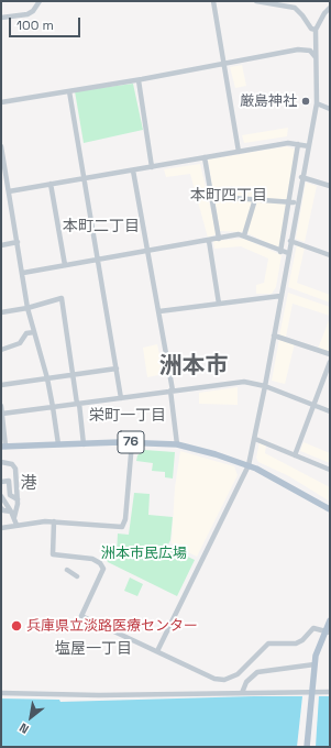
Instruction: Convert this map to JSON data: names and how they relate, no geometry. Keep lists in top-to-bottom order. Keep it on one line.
{"streets":{"main road":["76"]},"districts":["本町四丁目","本町二丁目","洲本市","栄町一丁目","港","塩屋一丁目"],"parks":["洲本市民広場"],"places":["厳島神社","兵庫県立淡路医療センター"],"scale_bar":"100 m","north":"bottom left"}
